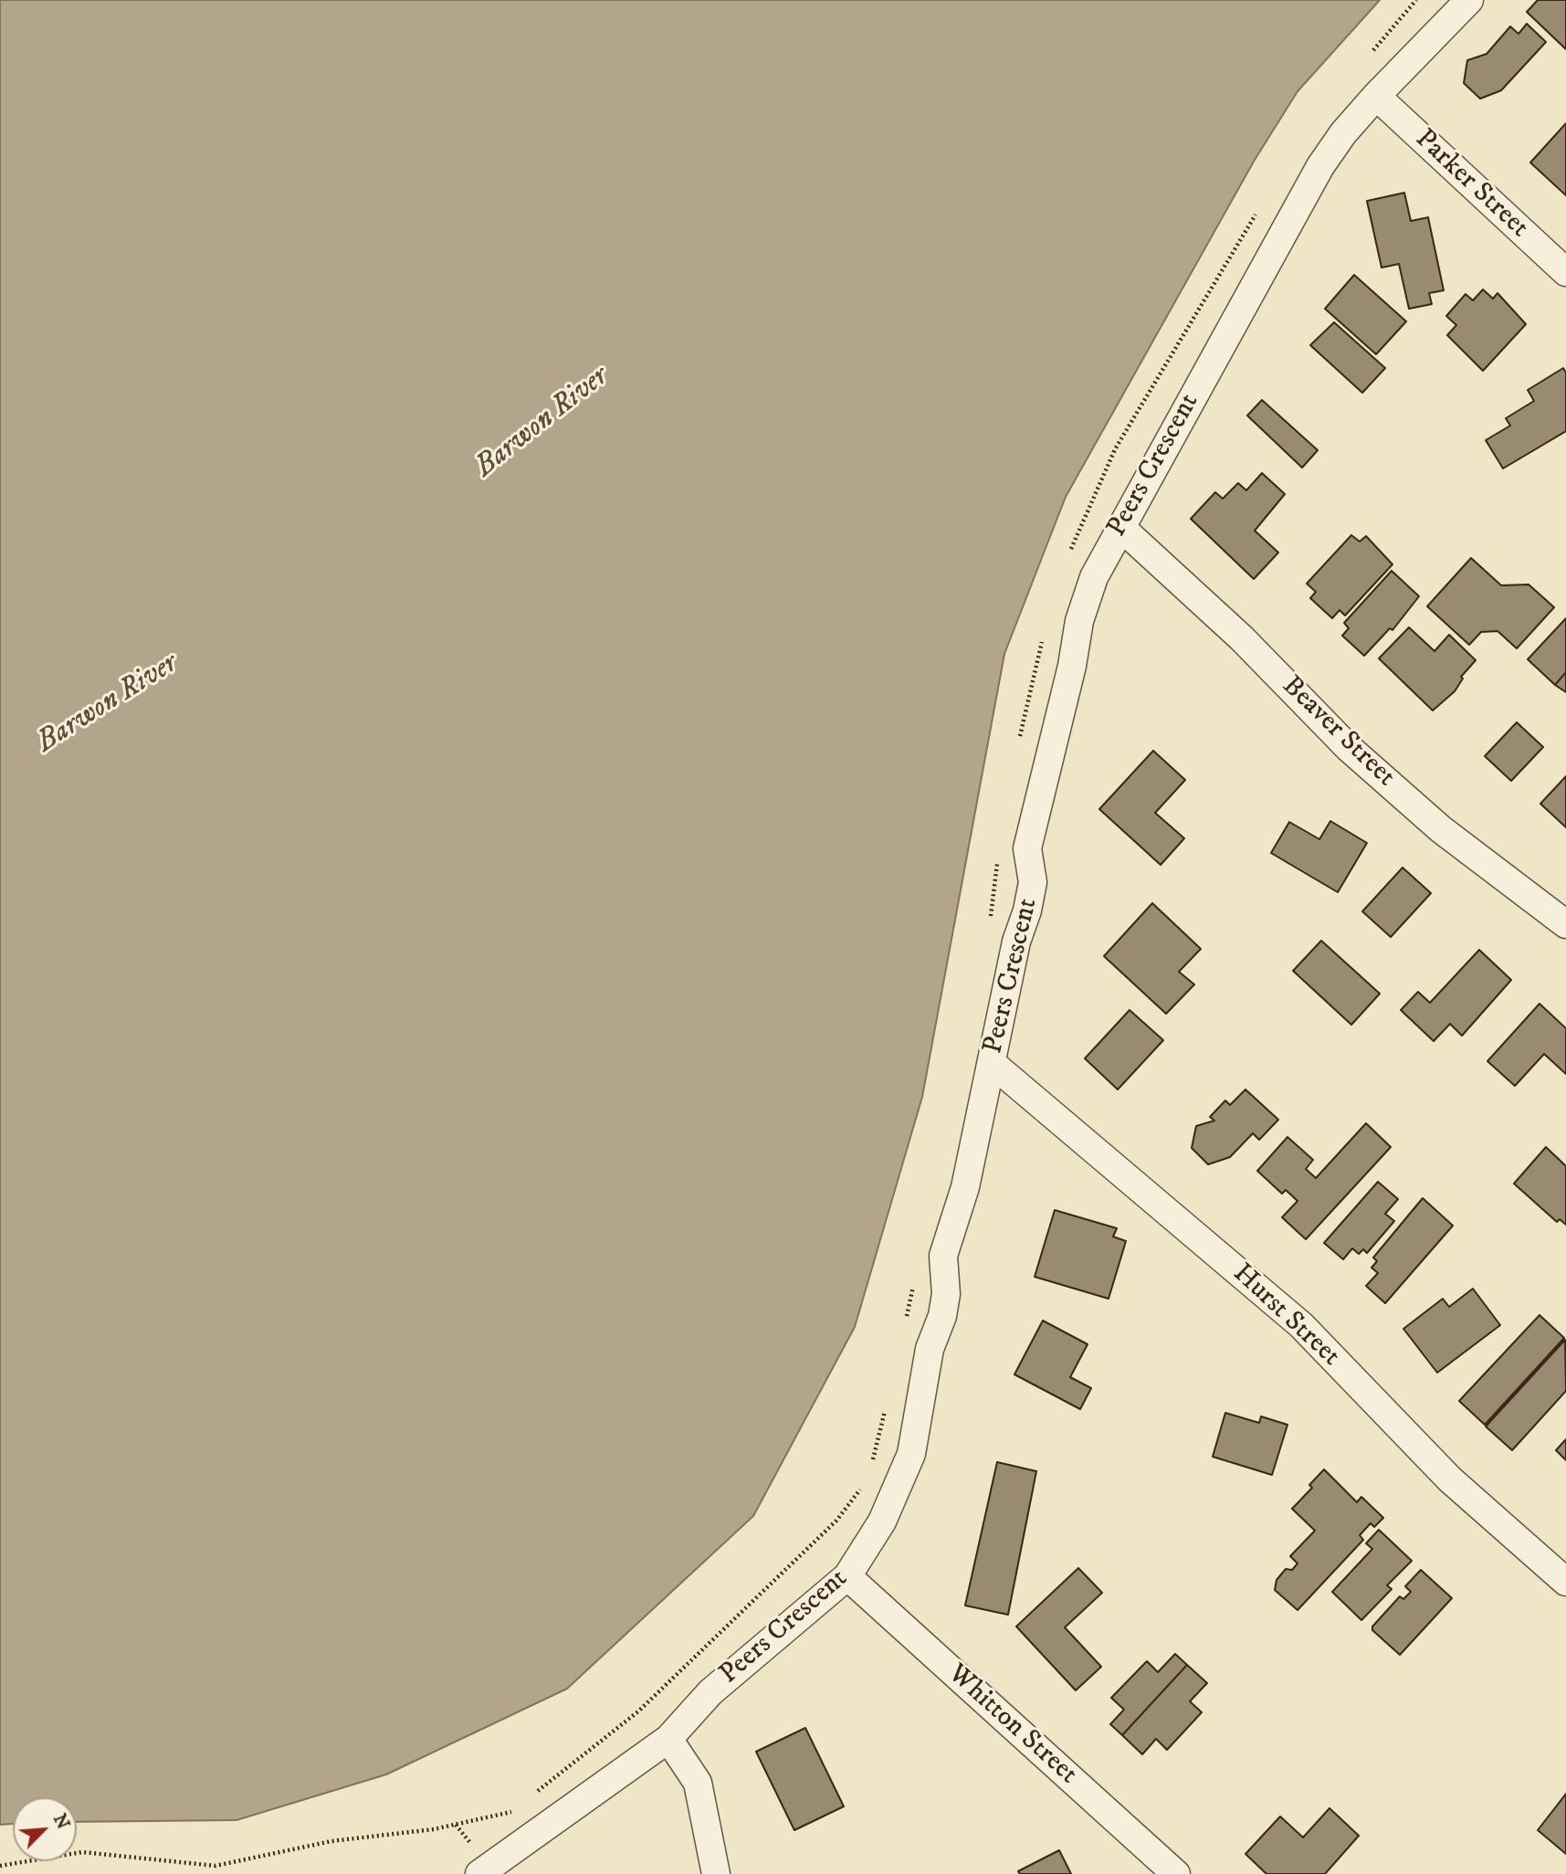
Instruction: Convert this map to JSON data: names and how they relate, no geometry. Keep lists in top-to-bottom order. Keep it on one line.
{"streets":{"street":["Parker Street","Peers Crescent","Beaver Street","Hurst Street","Whitton Street"]},"crossings":[["Parker Street","Peers Crescent"],["Peers Crescent","Beaver Street"],["Peers Crescent","Hurst Street"],["Peers Crescent","Whitton Street"]],"water":["Barwon River"],"north":"top right"}
